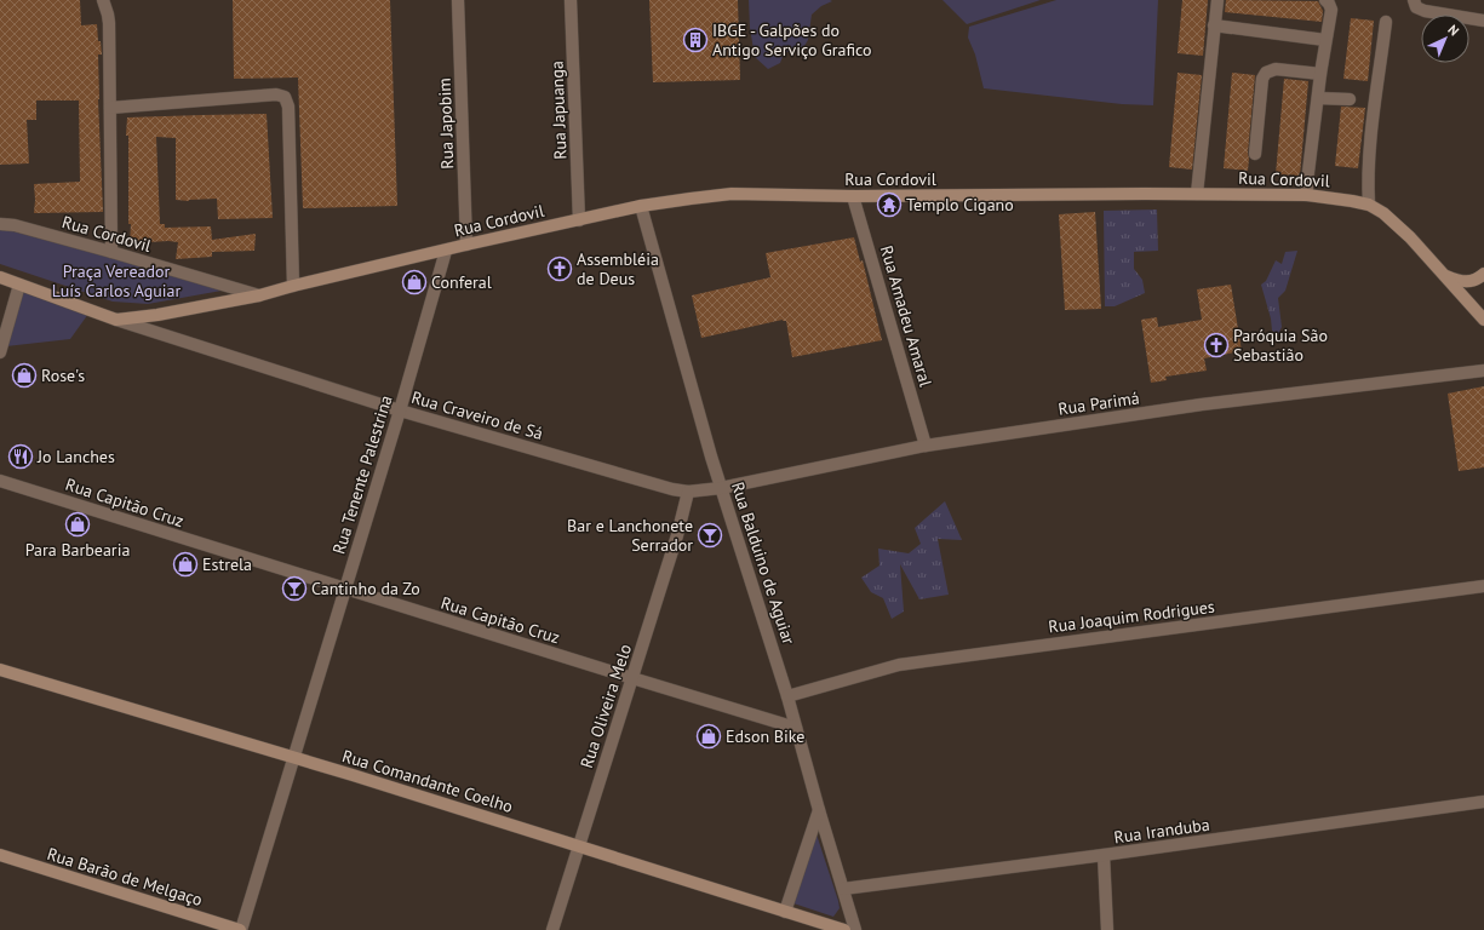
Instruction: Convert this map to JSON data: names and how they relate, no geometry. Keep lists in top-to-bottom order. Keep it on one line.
{"streets":{"main road":["Rua Cordovil","Rua Comandante Coelho","Rua Barão de Melgaço"],"street":["Rua Japuanga","Rua Japobim","Rua Amadeu Amaral","Rua Parimá","Rua Craveiro de Sá","Rua Tenente Palestrina","Rua Capitão Cruz","Rua Balduino de Aguiar","Rua Joaquim Rodrigues","Rua Oliveira Melo","Rua Iranduba"]},"crossings":[["Rua Japuanga","Rua Cordovil"],["Rua Japobim","Rua Cordovil"],["Rua Cordovil","Rua Amadeu Amaral"],["Rua Cordovil","Rua Craveiro de Sá"],["Rua Cordovil","Rua Tenente Palestrina"],["Rua Cordovil","Rua Balduino de Aguiar"],["Rua Amadeu Amaral","Rua Parimá"],["Rua Parimá","Rua Craveiro de Sá"],["Rua Parimá","Rua Balduino de Aguiar"],["Rua Craveiro de Sá","Rua Tenente Palestrina"],["Rua Craveiro de Sá","Rua Balduino de Aguiar"],["Rua Craveiro de Sá","Rua Oliveira Melo"],["Rua Tenente Palestrina","Rua Capitão Cruz"],["Rua Tenente Palestrina","Rua Comandante Coelho"],["Rua Tenente Palestrina","Rua Barão de Melgaço"],["Rua Capitão Cruz","Rua Balduino de Aguiar"],["Rua Capitão Cruz","Rua Oliveira Melo"],["Rua Balduino de Aguiar","Rua Joaquim Rodrigues"],["Rua Balduino de Aguiar","Rua Iranduba"],["Rua Oliveira Melo","Rua Comandante Coelho"]],"parks":["Praça Vereador Luís Carlos Aguiar"],"places":{"building":["IBGE - Galpões do Antigo Serviço Grafico"],"temple":["Templo Cigano"],"church":["Assembléia de Deus","Paróquia São Sebastião"],"shop":["Conferal","Rose's","Para Barbearia","Estrela","Edson Bike"],"restaurant":["Jo Lanches"],"bar":["Bar e Lanchonete Serrador","Cantinho da Zo"]},"north":"top right"}
